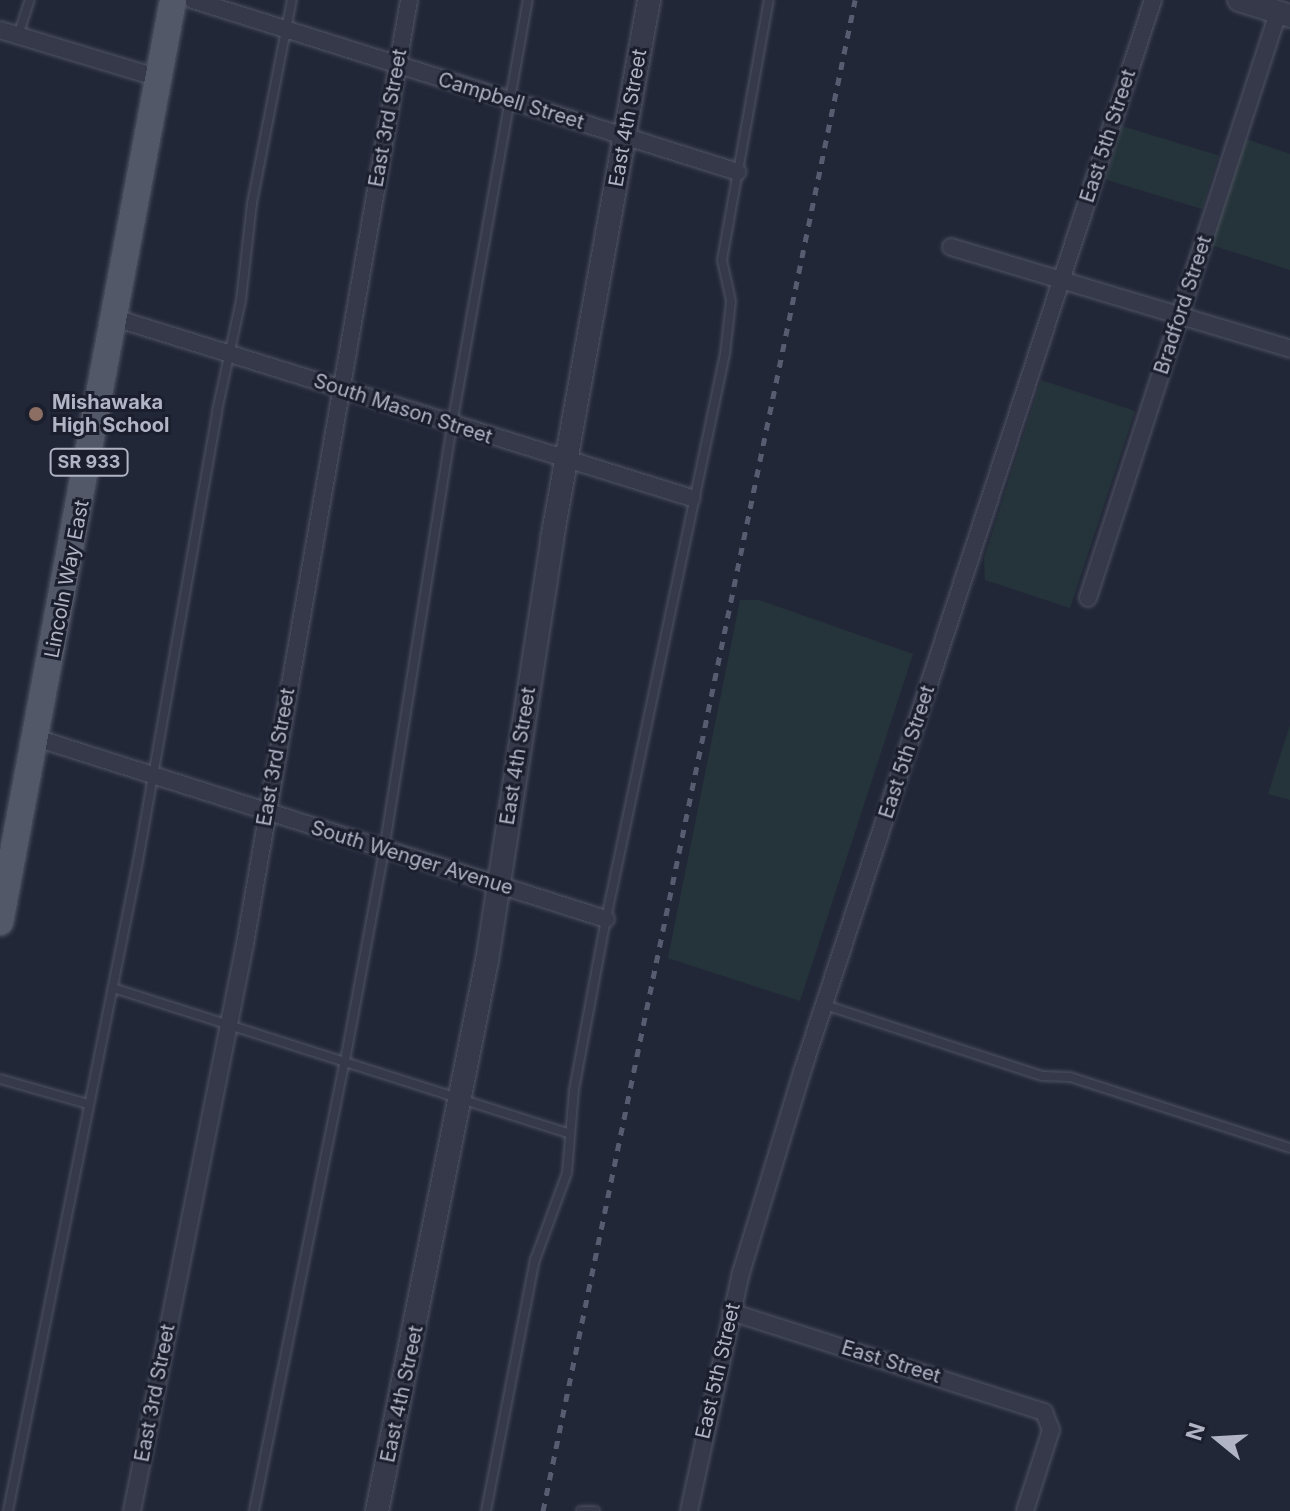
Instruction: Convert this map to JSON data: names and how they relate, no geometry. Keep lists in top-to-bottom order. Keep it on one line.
{"streets":{"main road":["SR 933","Lincoln Way East"],"street":["Campbell Street","East 3rd Street","East 4th Street","East 5th Street","Bradford Street","South Mason Street","South Wenger Avenue","East Street"]},"crossings":[["Campbell Street","East 3rd Street"],["Campbell Street","East 4th Street"],["East 3rd Street","South Mason Street"],["East 3rd Street","South Wenger Avenue"],["East 4th Street","South Mason Street"],["East 4th Street","South Wenger Avenue"],["East 5th Street","East Street"],["South Mason Street","Lincoln Way East"],["Lincoln Way East","South Wenger Avenue"]],"places":["Mishawaka High School"],"north":"left"}
